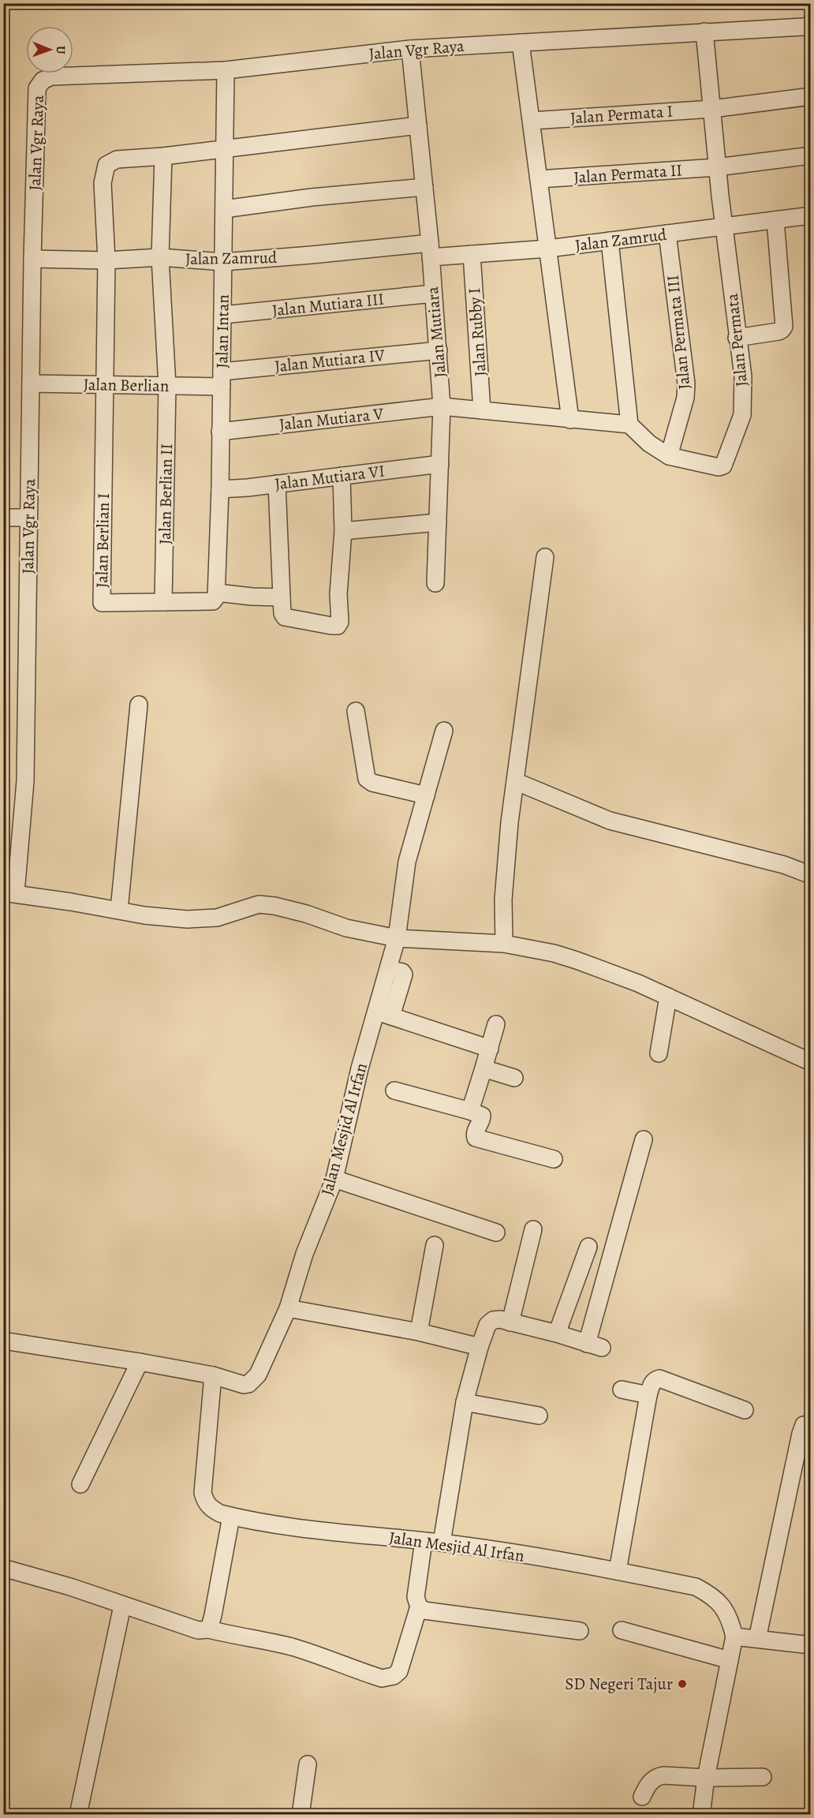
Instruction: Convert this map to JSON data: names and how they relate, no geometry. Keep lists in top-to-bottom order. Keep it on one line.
{"streets":{"street":["Jalan Vgr Raya","Jalan Permata I","Jalan Permata II","Jalan Zamrud","Jalan Mutiara III","Jalan Intan","Jalan Mutiara","Jalan Rubby I","Jalan Permata III","Jalan Permata","Jalan Mutiara IV","Jalan Berlian","Jalan Mutiara V","Jalan Mutiara VI","Jalan Berlian II","Jalan Berlian I","Jalan Mesjid Al Irfan"]},"crossings":[["Jalan Vgr Raya","Jalan Zamrud"],["Jalan Vgr Raya","Jalan Intan"],["Jalan Vgr Raya","Jalan Mutiara"],["Jalan Vgr Raya","Jalan Permata"],["Jalan Vgr Raya","Jalan Berlian"],["Jalan Permata I","Jalan Permata"],["Jalan Permata II","Jalan Permata"],["Jalan Zamrud","Jalan Intan"],["Jalan Zamrud","Jalan Mutiara"],["Jalan Zamrud","Jalan Rubby I"],["Jalan Zamrud","Jalan Permata III"],["Jalan Zamrud","Jalan Permata"],["Jalan Zamrud","Jalan Berlian II"],["Jalan Mutiara III","Jalan Intan"],["Jalan Mutiara III","Jalan Mutiara"],["Jalan Intan","Jalan Mutiara IV"],["Jalan Intan","Jalan Berlian"],["Jalan Intan","Jalan Mutiara V"],["Jalan Intan","Jalan Mutiara VI"],["Jalan Intan","Jalan Berlian I"],["Jalan Mutiara","Jalan Mutiara IV"],["Jalan Mutiara","Jalan Mutiara V"],["Jalan Mutiara","Jalan Mutiara VI"],["Jalan Permata III","Jalan Permata"],["Jalan Mutiara IV","Jalan Berlian"],["Jalan Berlian","Jalan Berlian II"],["Jalan Berlian","Jalan Berlian I"],["Jalan Berlian II","Jalan Berlian I"]],"places":["SD Negeri Tajur"],"north":"right"}
